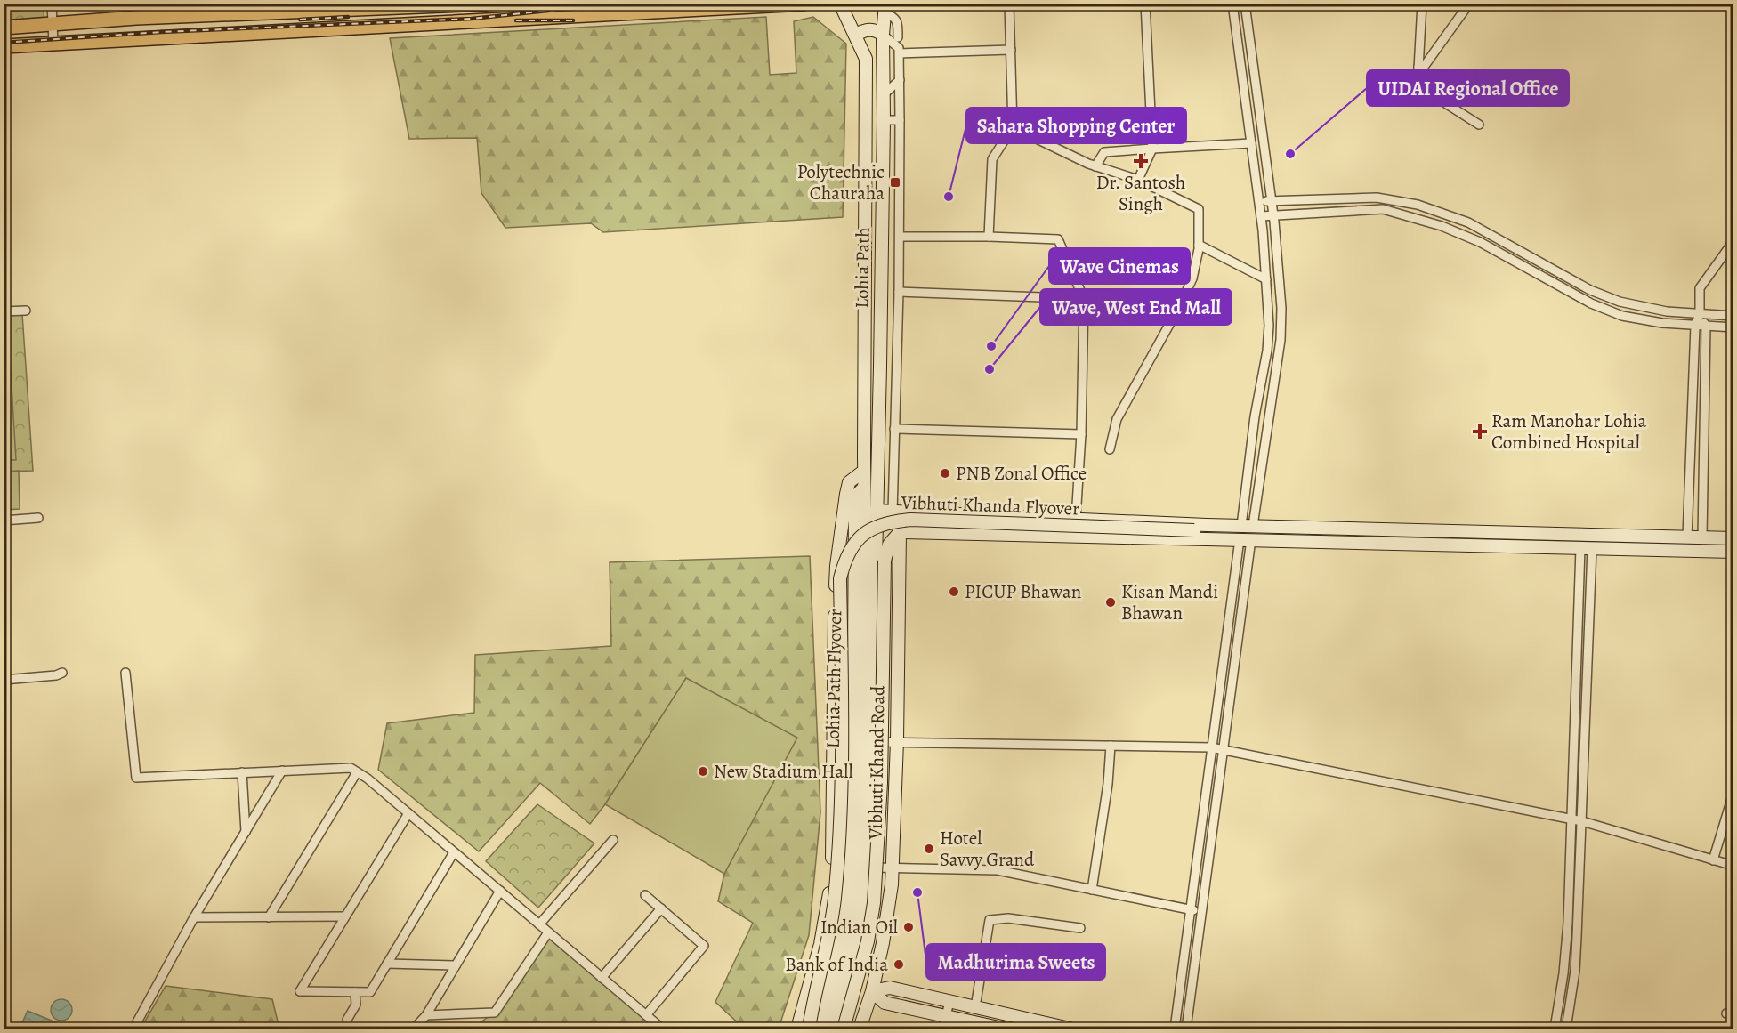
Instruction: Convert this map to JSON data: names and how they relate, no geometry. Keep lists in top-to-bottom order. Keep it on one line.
{"streets":{"main road":["Lohia Path","Vibhuti Khanda Flyover","Lohia Path Flyover","Vibhuti Khand Road"]},"crossings":[["Lohia Path","Lohia Path Flyover"],["Vibhuti Khanda Flyover","Lohia Path Flyover"]],"places":{"other":["UIDAI Regional Office","Sahara Shopping Center","Wave Cinemas","Wave, West End Mall","PNB Zonal Office","PICUP Bhawan","Kisan Mandi Bhawan","New Stadium Hall","Hotel Savvy Grand","Madhurima Sweets","Indian Oil","Bank of India"],"health":["Dr. Santosh Singh","Ram Manohar Lohia Combined Hospital"],"transit":["Polytechnic Chauraha"]}}
